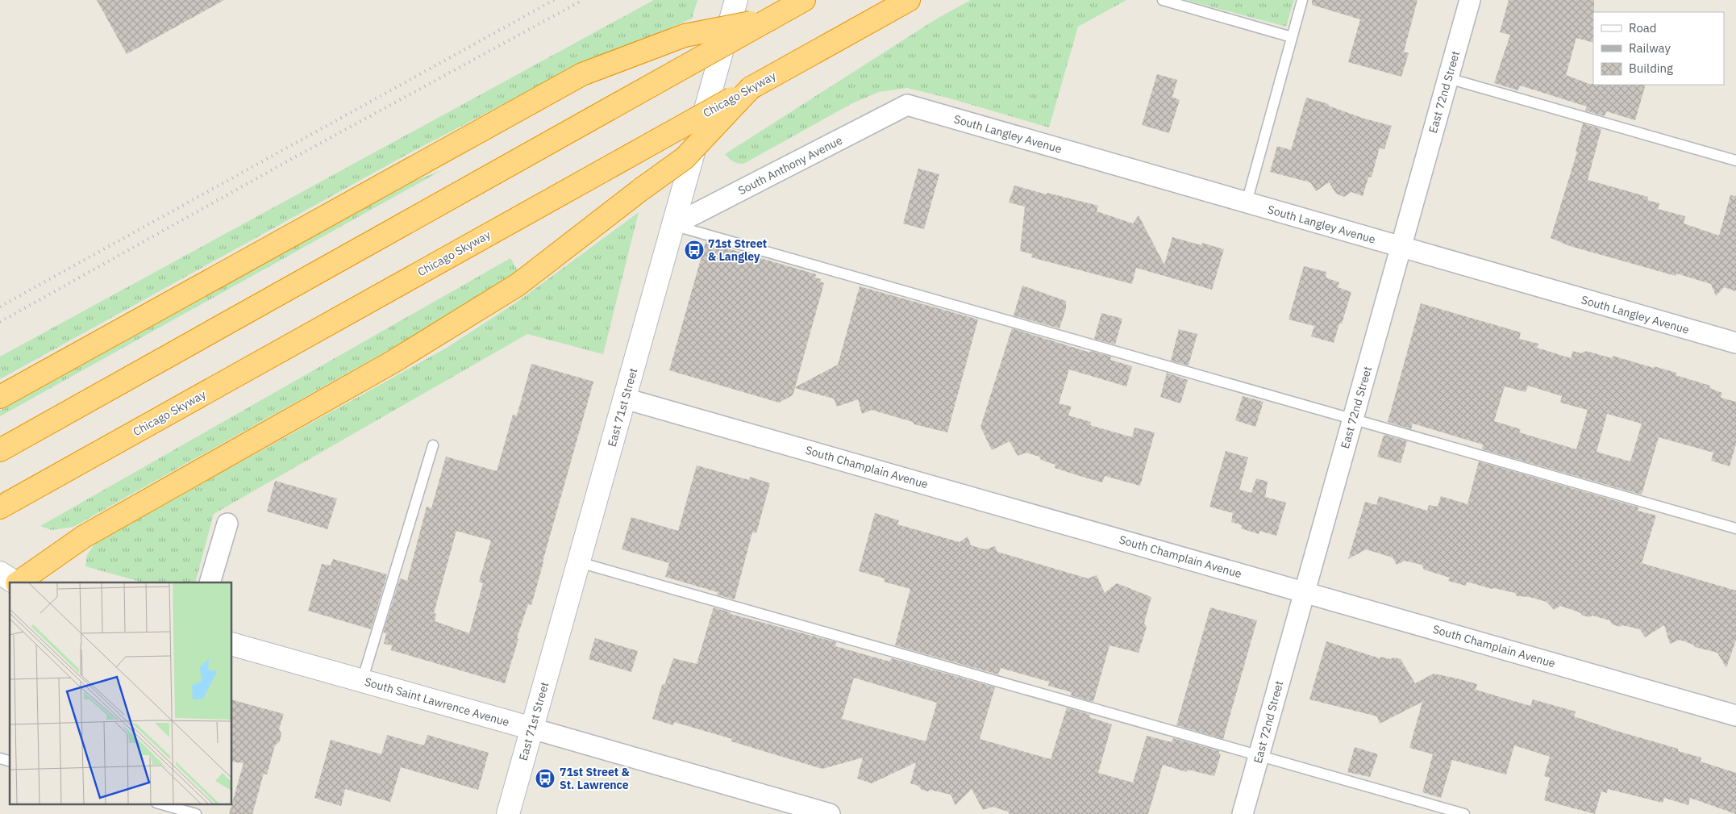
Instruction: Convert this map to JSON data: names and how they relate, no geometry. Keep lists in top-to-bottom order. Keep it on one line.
{"streets":{"highway":["Chicago Skyway"],"main road":["East 71st Street","South Saint Lawrence Avenue"],"street":["East 72nd Street","South Langley Avenue","South Anthony Avenue","South Champlain Avenue"]},"crossings":[["East 72nd Street","South Langley Avenue"],["East 72nd Street","South Champlain Avenue"],["South Langley Avenue","South Anthony Avenue"],["South Anthony Avenue","East 71st Street"],["East 71st Street","South Champlain Avenue"],["East 71st Street","South Saint Lawrence Avenue"]],"places":{"bus stop":["71st Street & Langley","71st Street & St. Lawrence"]},"legend":["Road","Railway","Building"]}
